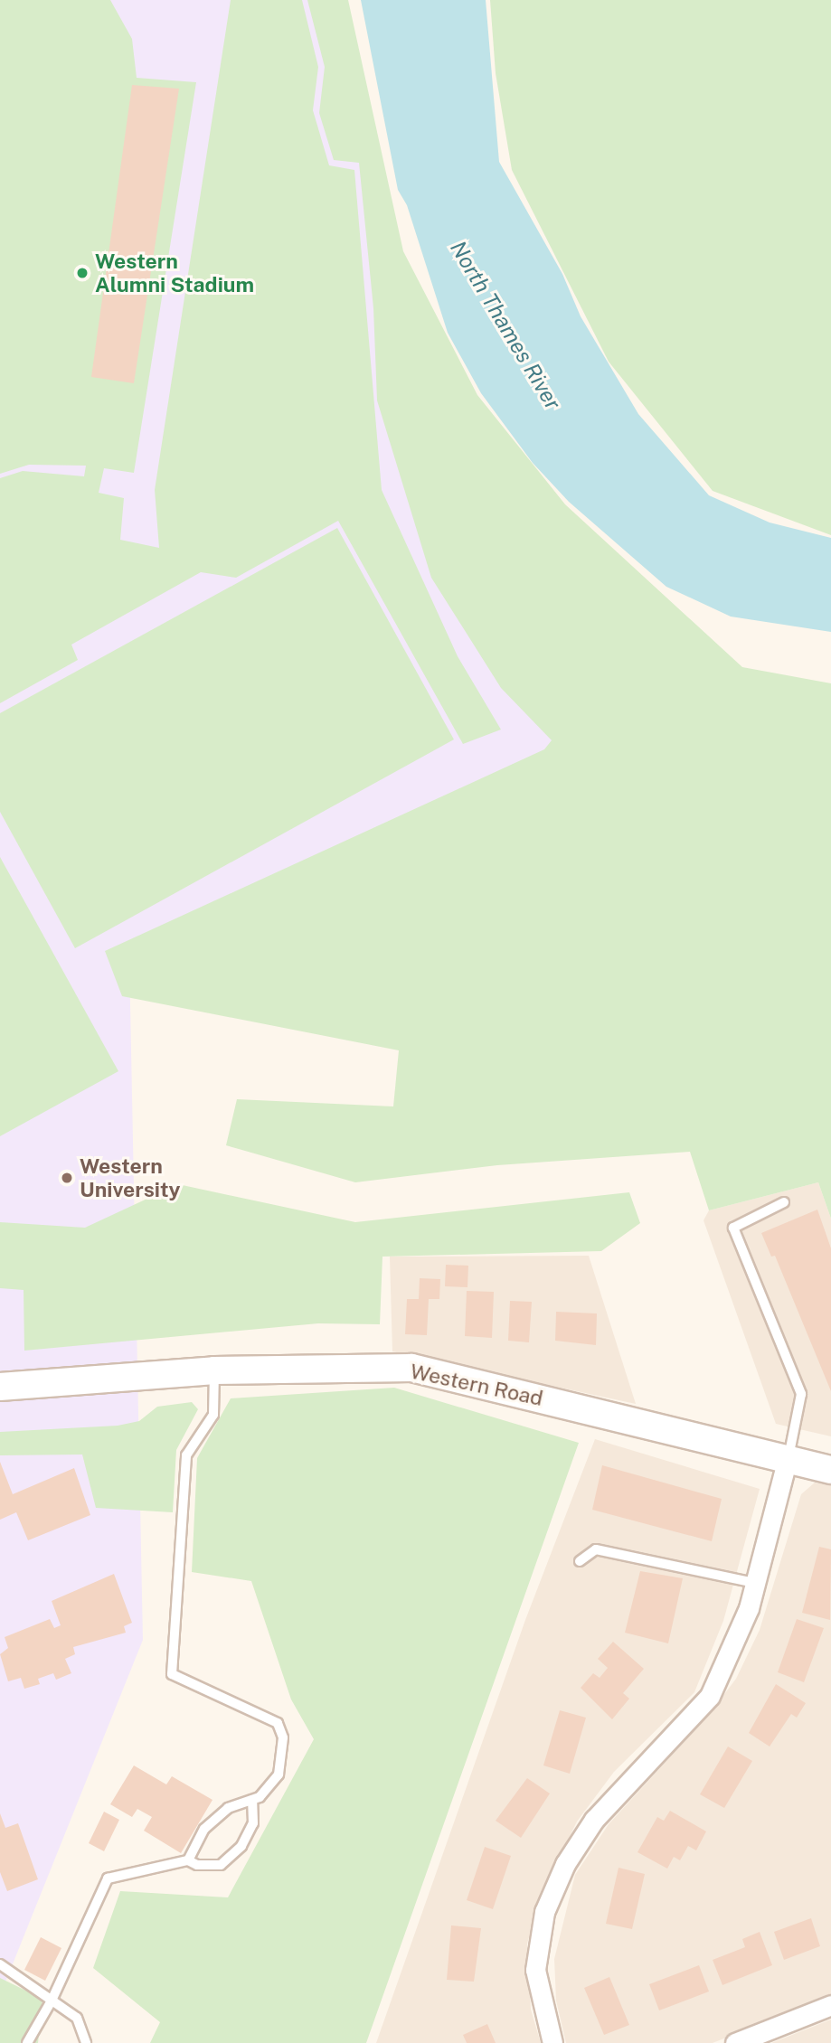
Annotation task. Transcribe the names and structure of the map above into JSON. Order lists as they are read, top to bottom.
{
  "streets": {
    "main road": ["Western Road"]
  },
  "water": ["North Thames River"],
  "places": ["Western Alumni Stadium", "Western University"]
}
